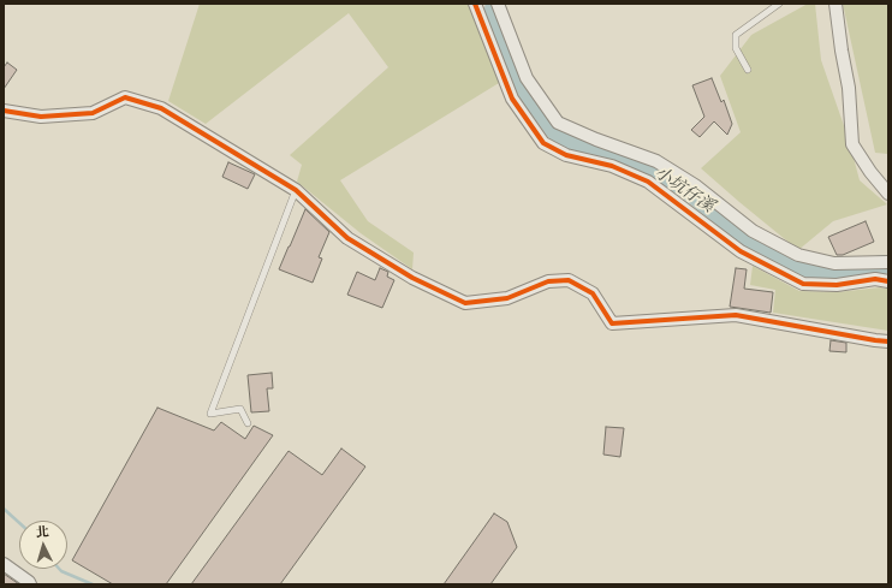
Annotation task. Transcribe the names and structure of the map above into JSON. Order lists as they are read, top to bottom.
{
  "water": ["小坑仔溪"],
  "north": "top"
}
